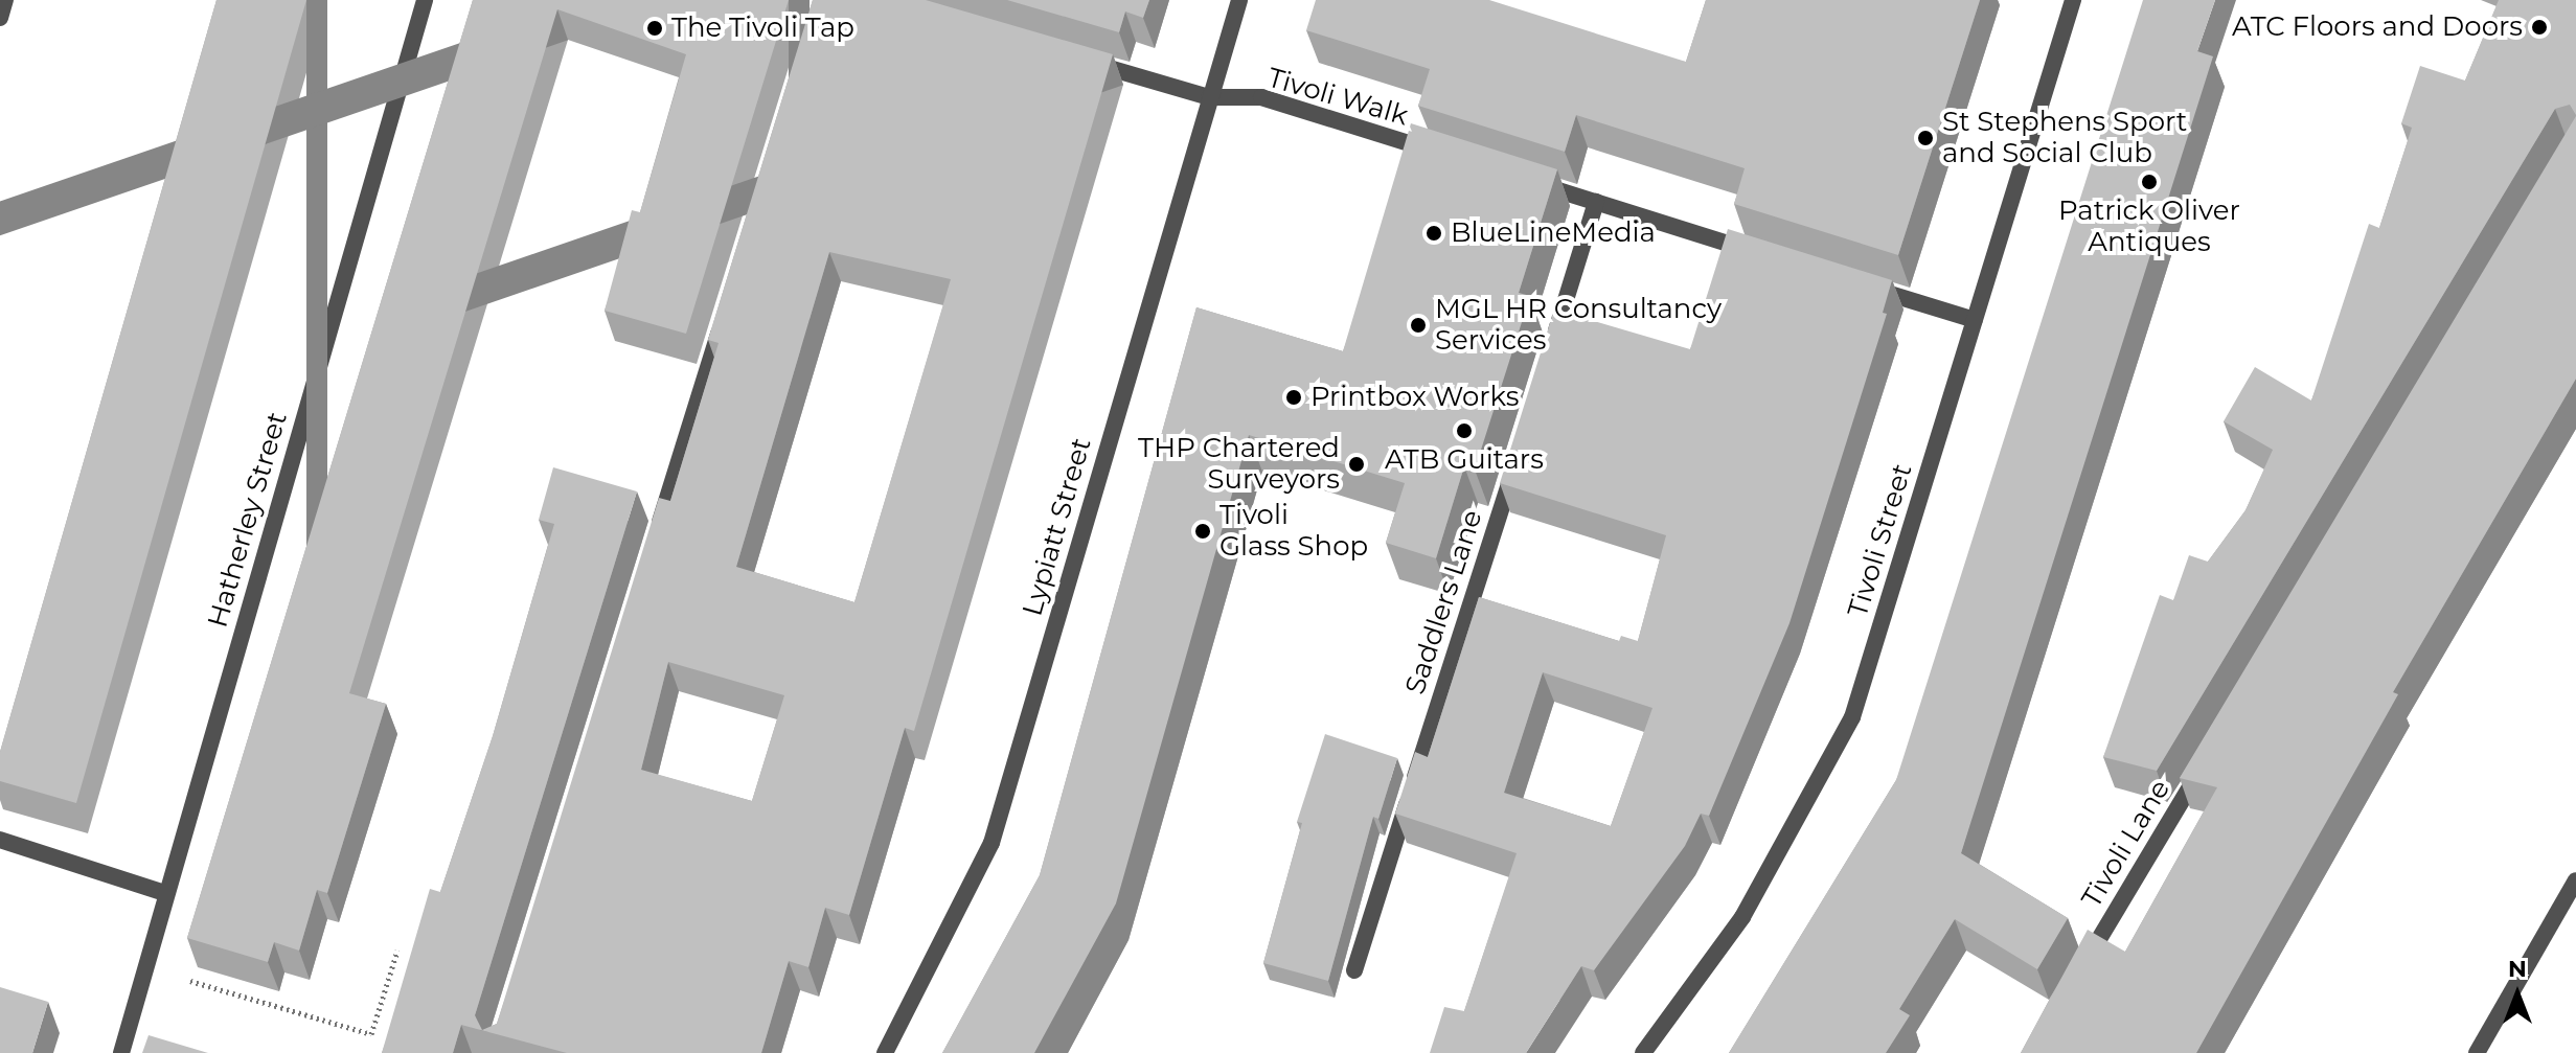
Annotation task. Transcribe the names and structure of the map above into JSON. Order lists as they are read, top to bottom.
{
  "streets": {
    "street": [
      "Tivoli Walk",
      "Hatherley Street",
      "Lypiatt Street",
      "Tivoli Street",
      "Saddlers Lane",
      "Tivoli Lane"
    ]
  },
  "crossings": [
    ["Tivoli Walk", "Lypiatt Street"]
  ],
  "places": [
    "ATC Floors and Doors",
    "The Tivoli Tap",
    "St Stephens Sport and Social Club",
    "Patrick Oliver Antiques",
    "BlueLineMedia",
    "MGL HR Consultancy Services",
    "Printbox Works",
    "ATB Guitars",
    "THP Chartered Surveyors",
    "Tivoli Glass Shop"
  ],
  "north": "top"
}
